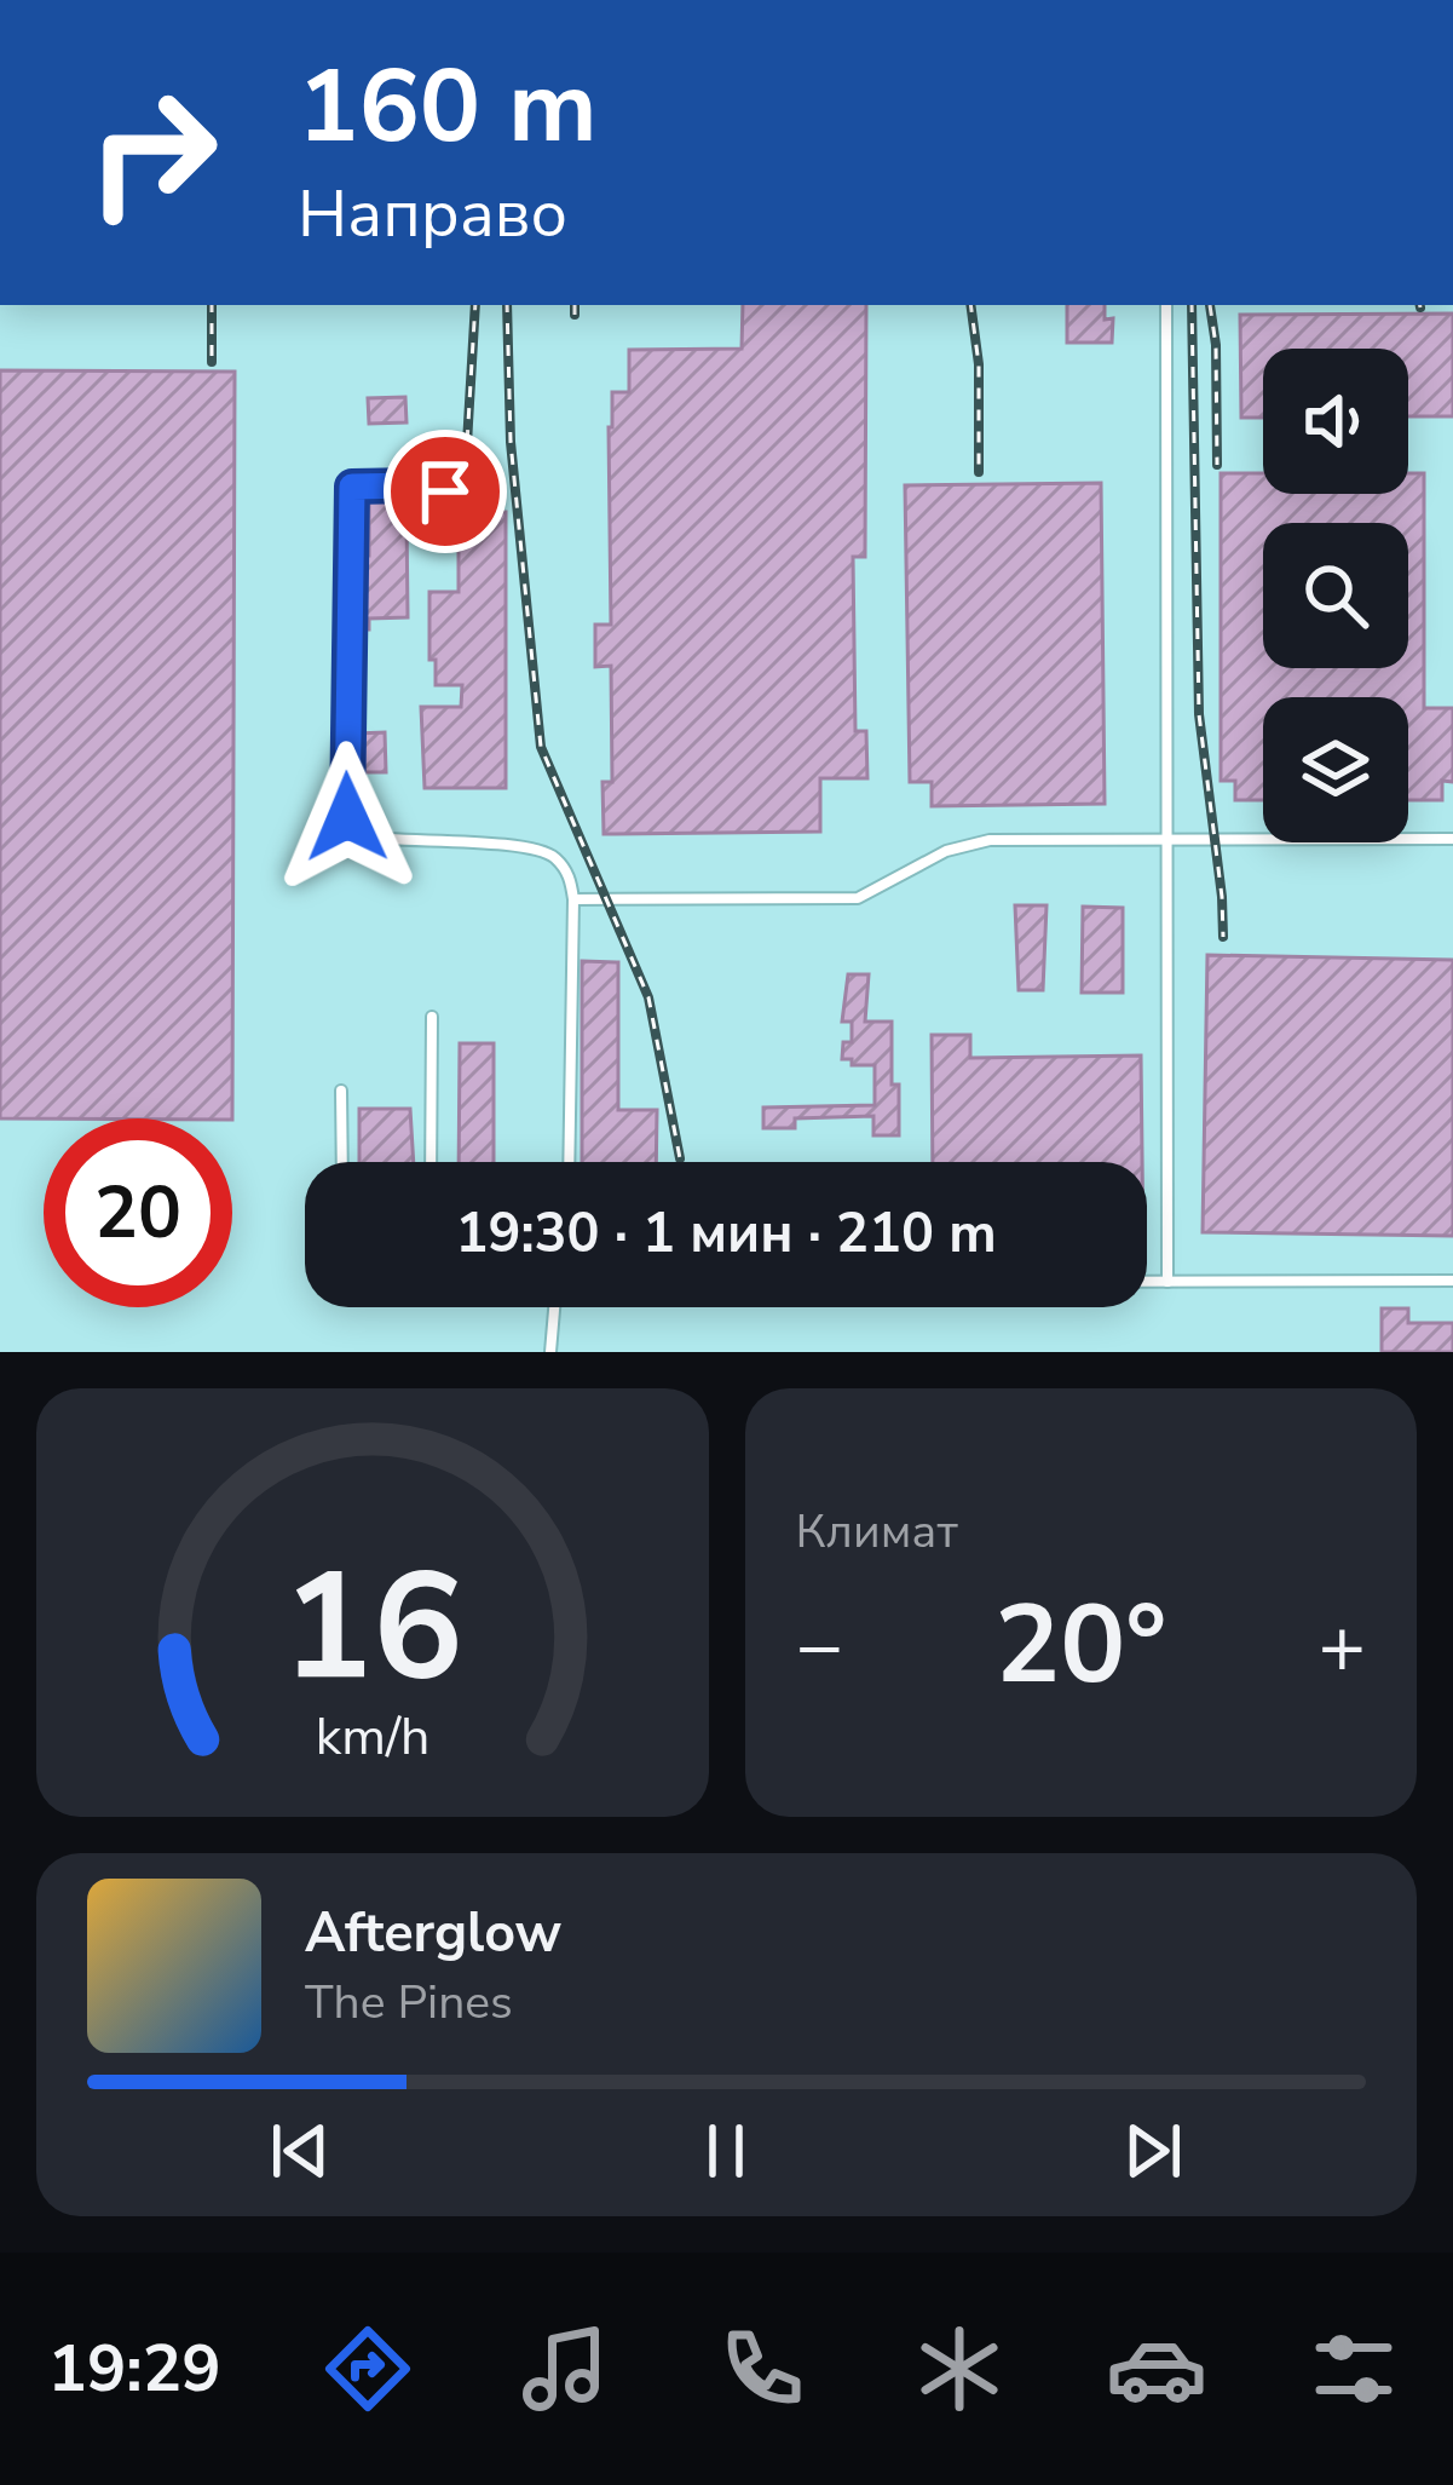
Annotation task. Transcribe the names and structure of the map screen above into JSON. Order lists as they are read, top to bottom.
{
  "page": {
    "turn": ["160 m", "Направо"],
    "limit": "20",
    "trip": "19:30 · 1 мин · 210 m",
    "tile": "Климат",
    "heat": ["−", "20°", "+"],
    "song": ["Afterglow", "The Pines"],
    "tabs": "19:29",
    "gauge": ["16", "km/h"]
  }
}
